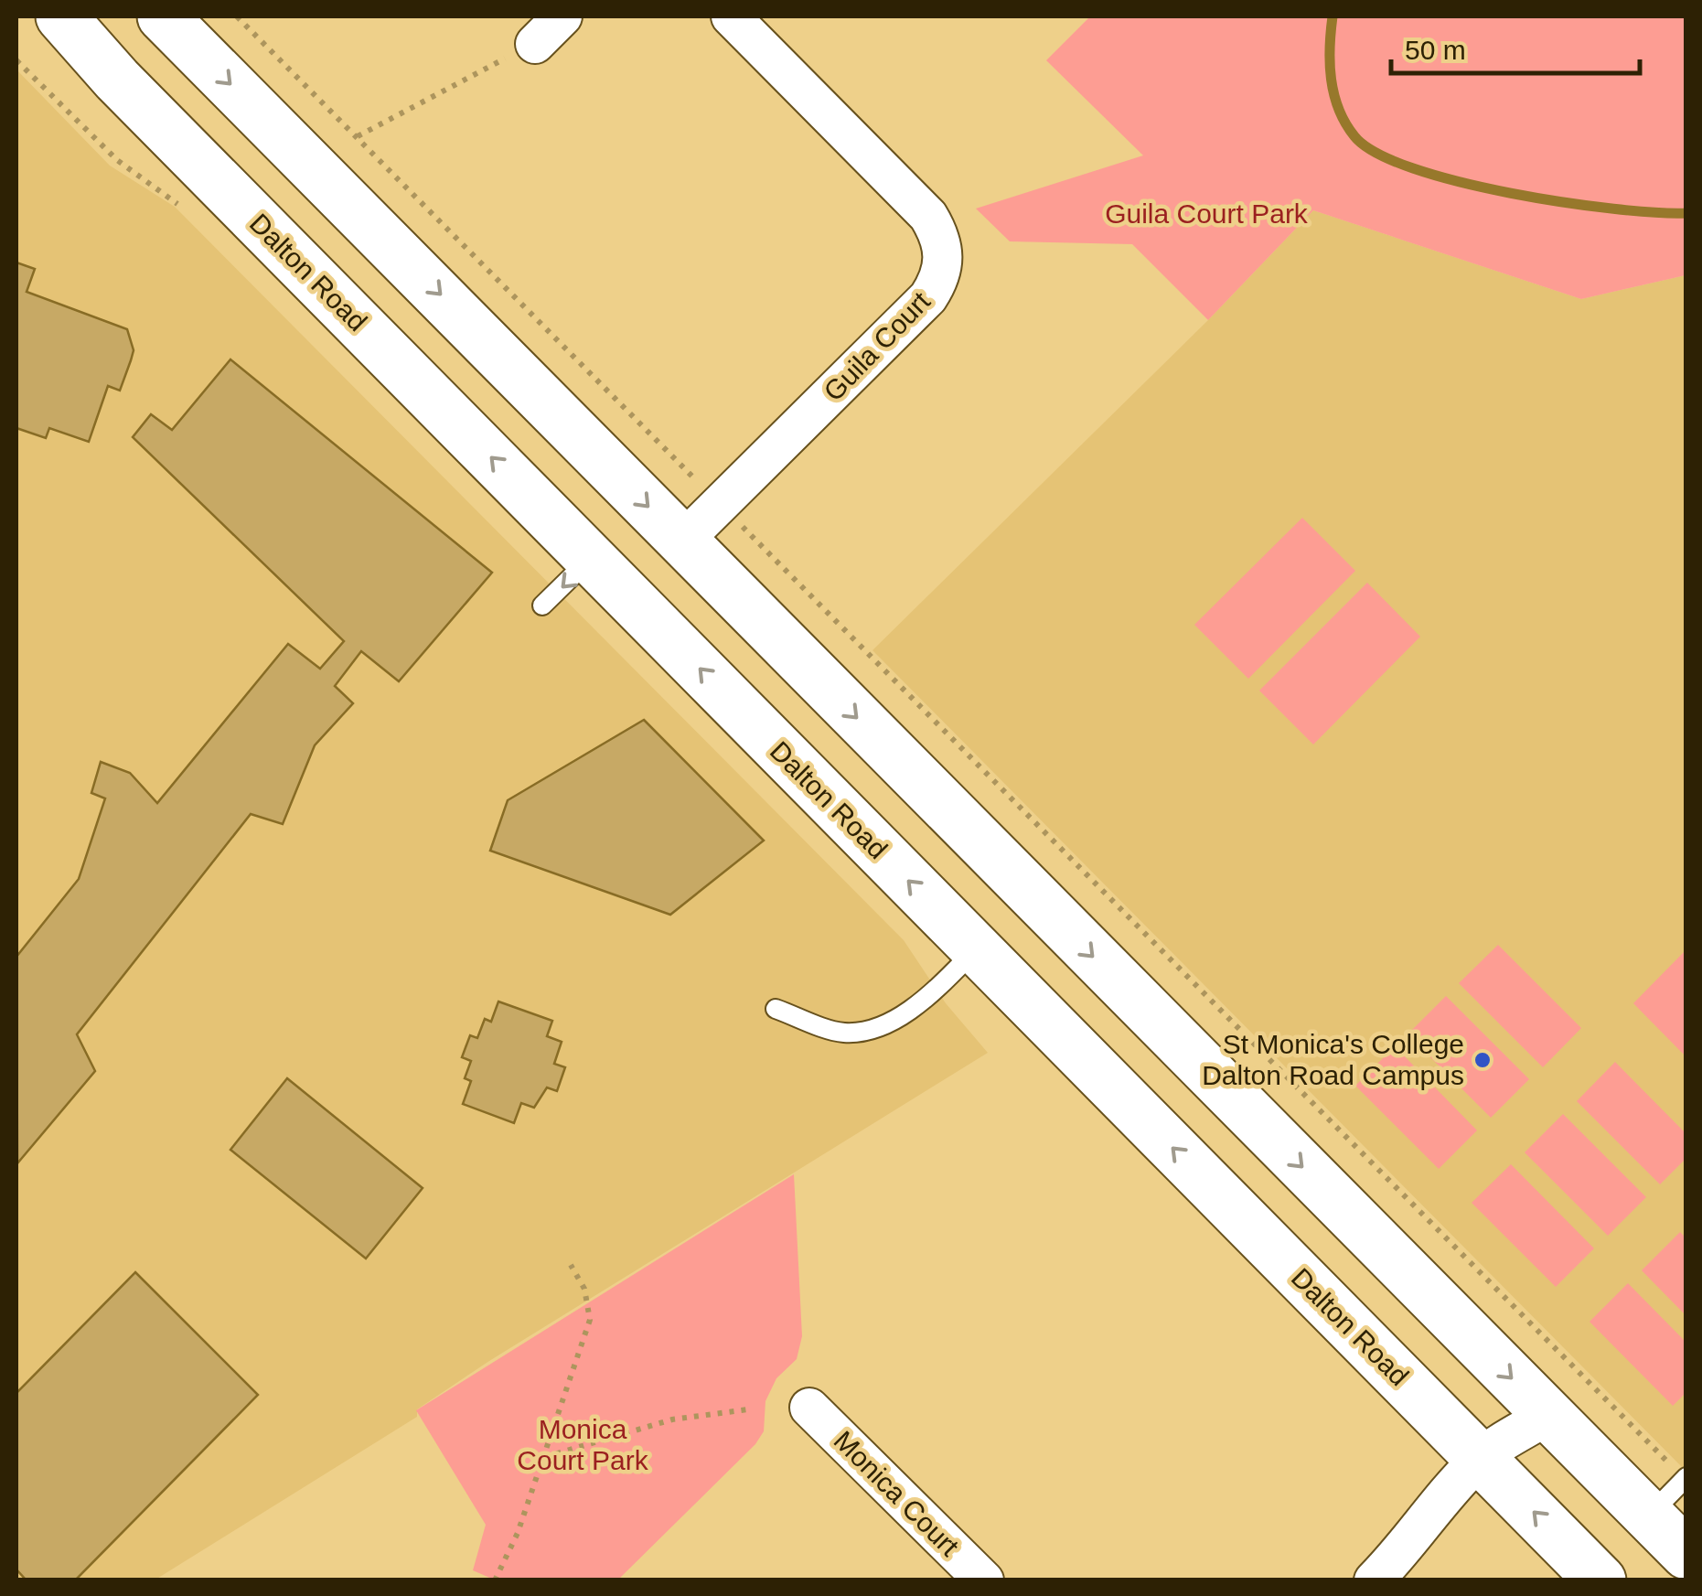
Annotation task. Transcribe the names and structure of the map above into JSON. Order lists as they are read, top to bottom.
{
  "streets": {
    "main road": ["Dalton Road"],
    "street": ["Guila Court", "Monica Court"]
  },
  "parks": ["Guila Court Park", "Monica Court Park"],
  "places": ["St Monica's College Dalton Road Campus"],
  "scale_bar": "50 m"
}
